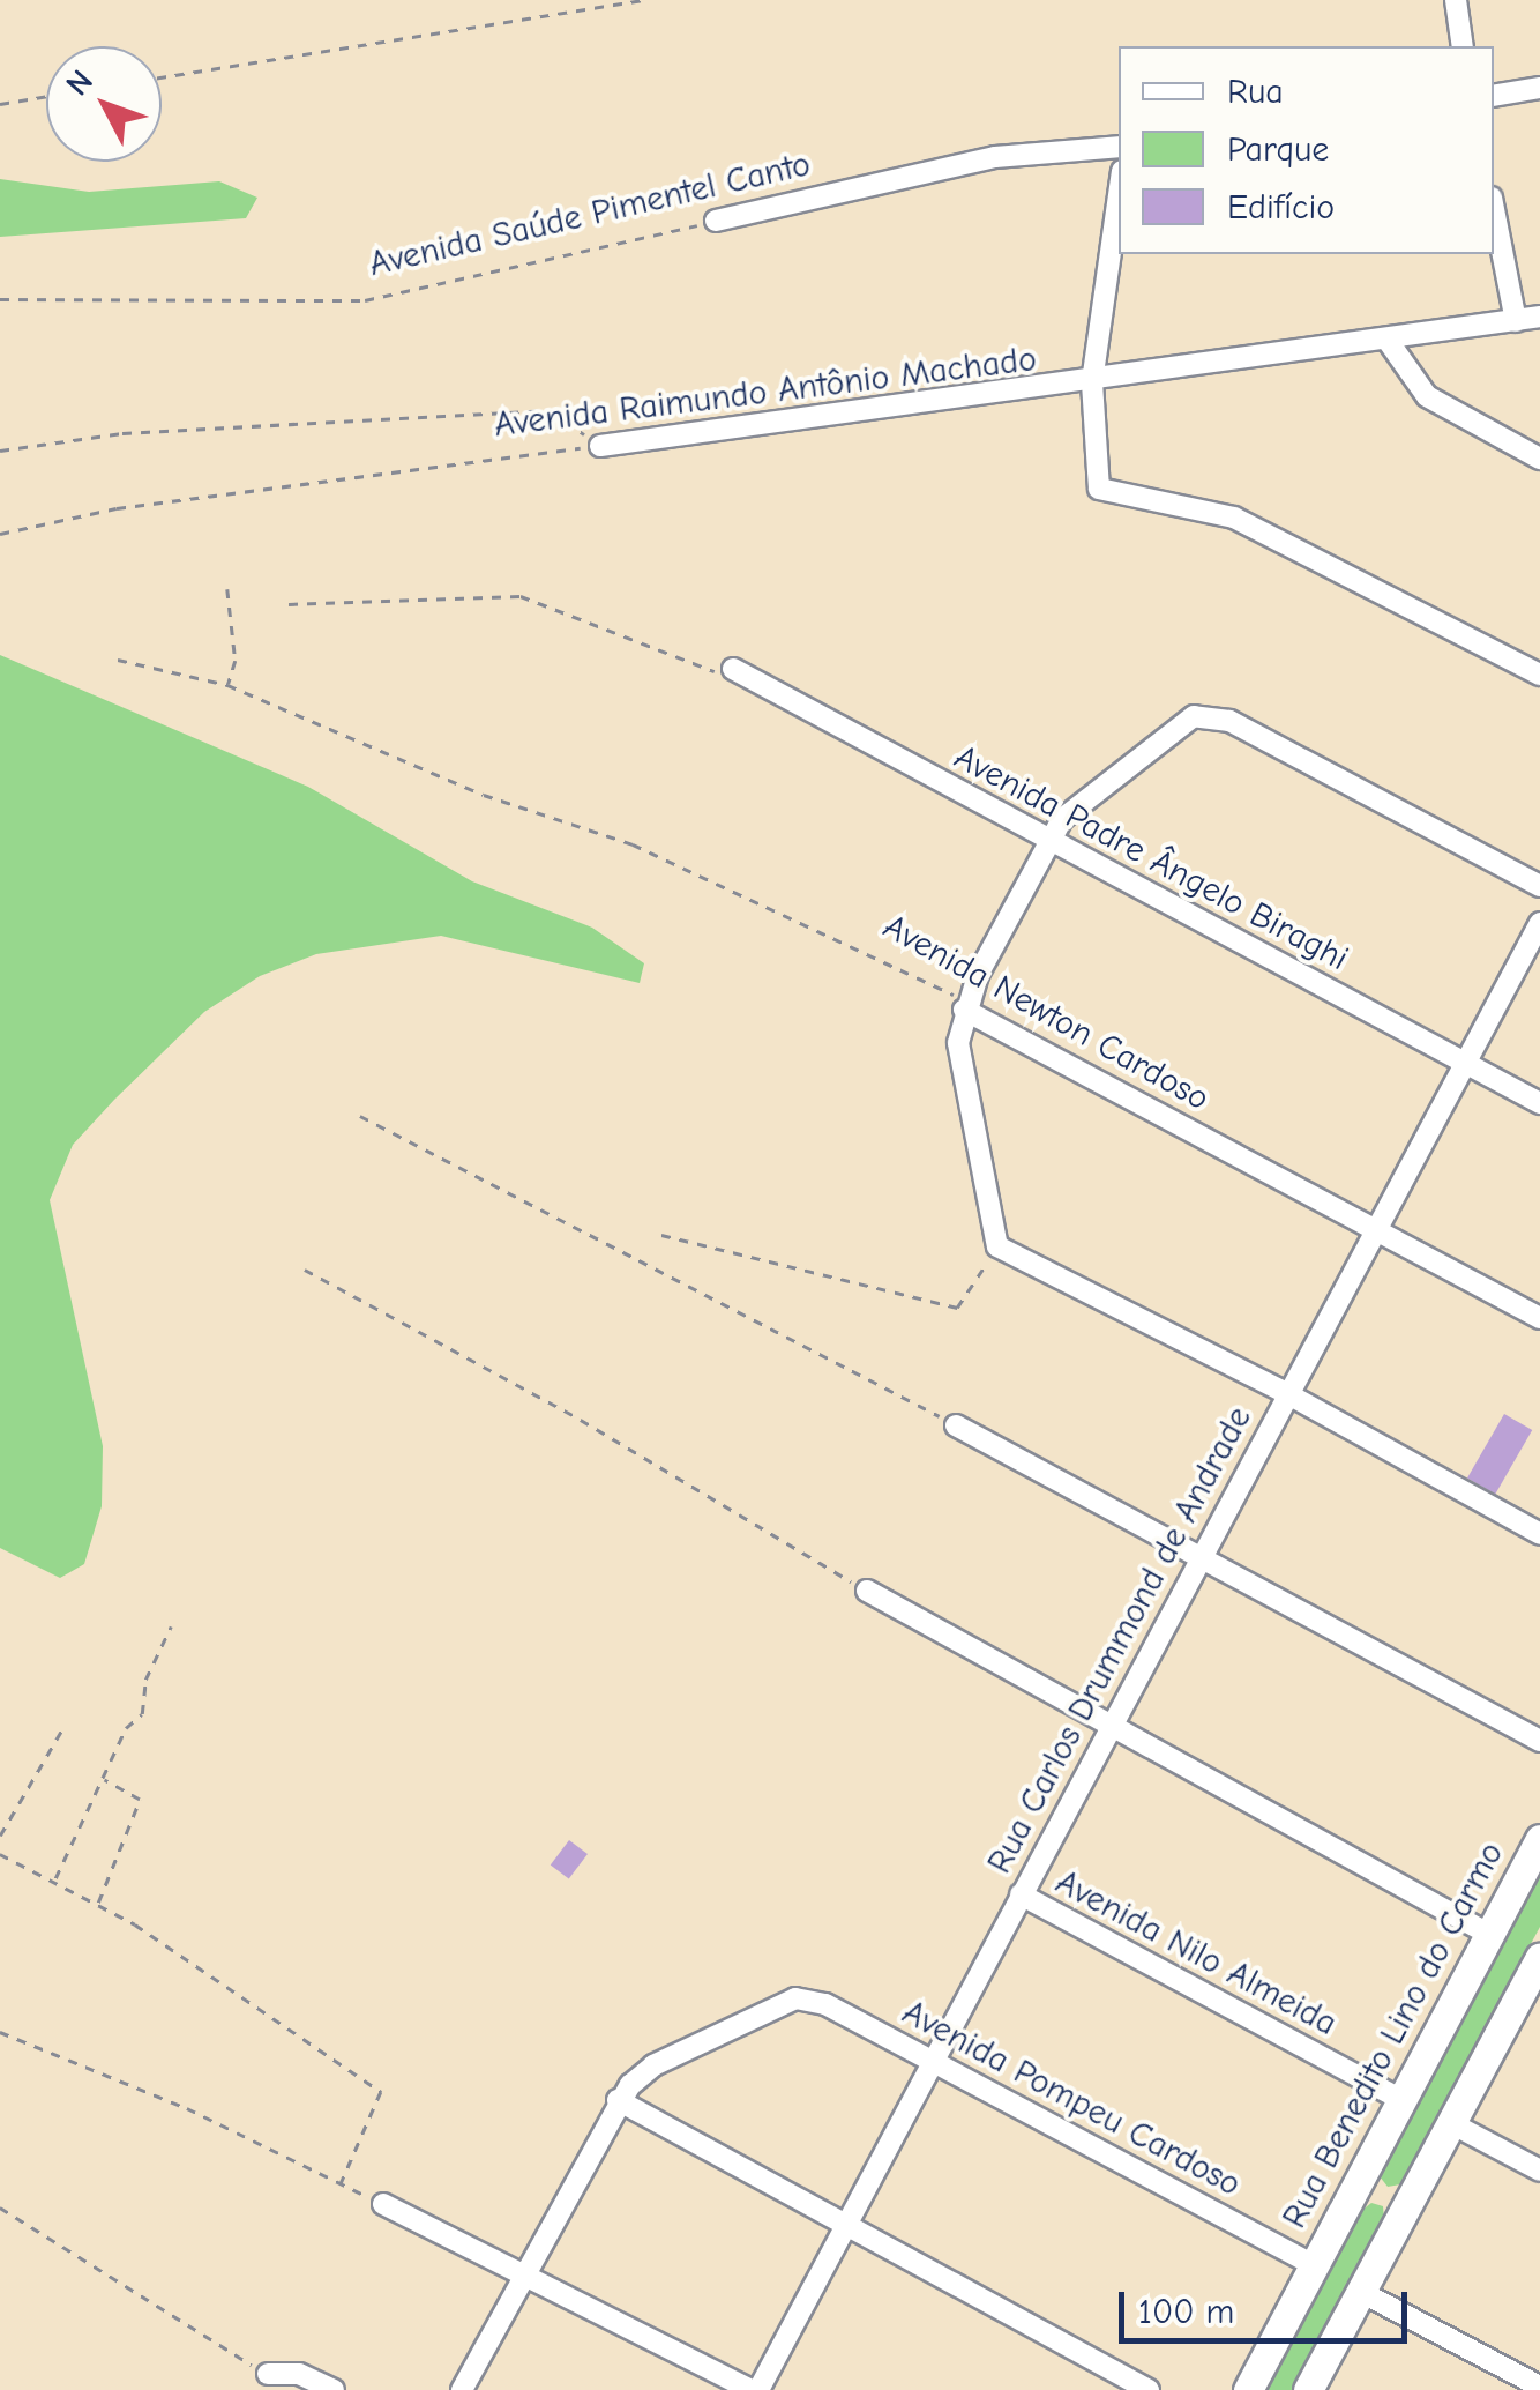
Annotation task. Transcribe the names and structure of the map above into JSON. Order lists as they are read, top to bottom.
{
  "streets": {
    "main road": ["Rua Benedito Lino do Carmo"],
    "street": [
      "Avenida Saúde Pimentel Canto",
      "Avenida Raimundo Antônio Machado",
      "Avenida Padre Ângelo Biraghi",
      "Avenida Newton Cardoso",
      "Rua Carlos Drummond de Andrade",
      "Avenida Nilo Almeida",
      "Avenida Pompeu Cardoso"
    ]
  },
  "crossings": [
    ["Avenida Padre Ângelo Biraghi", "Rua Carlos Drummond de Andrade"],
    ["Avenida Newton Cardoso", "Rua Carlos Drummond de Andrade"],
    ["Rua Carlos Drummond de Andrade", "Avenida Nilo Almeida"],
    ["Rua Carlos Drummond de Andrade", "Avenida Pompeu Cardoso"],
    ["Avenida Nilo Almeida", "Rua Benedito Lino do Carmo"],
    ["Rua Benedito Lino do Carmo", "Avenida Pompeu Cardoso"]
  ],
  "legend": ["Rua", "Parque", "Edifício"],
  "scale_bar": "100 m",
  "north": "top left"
}
